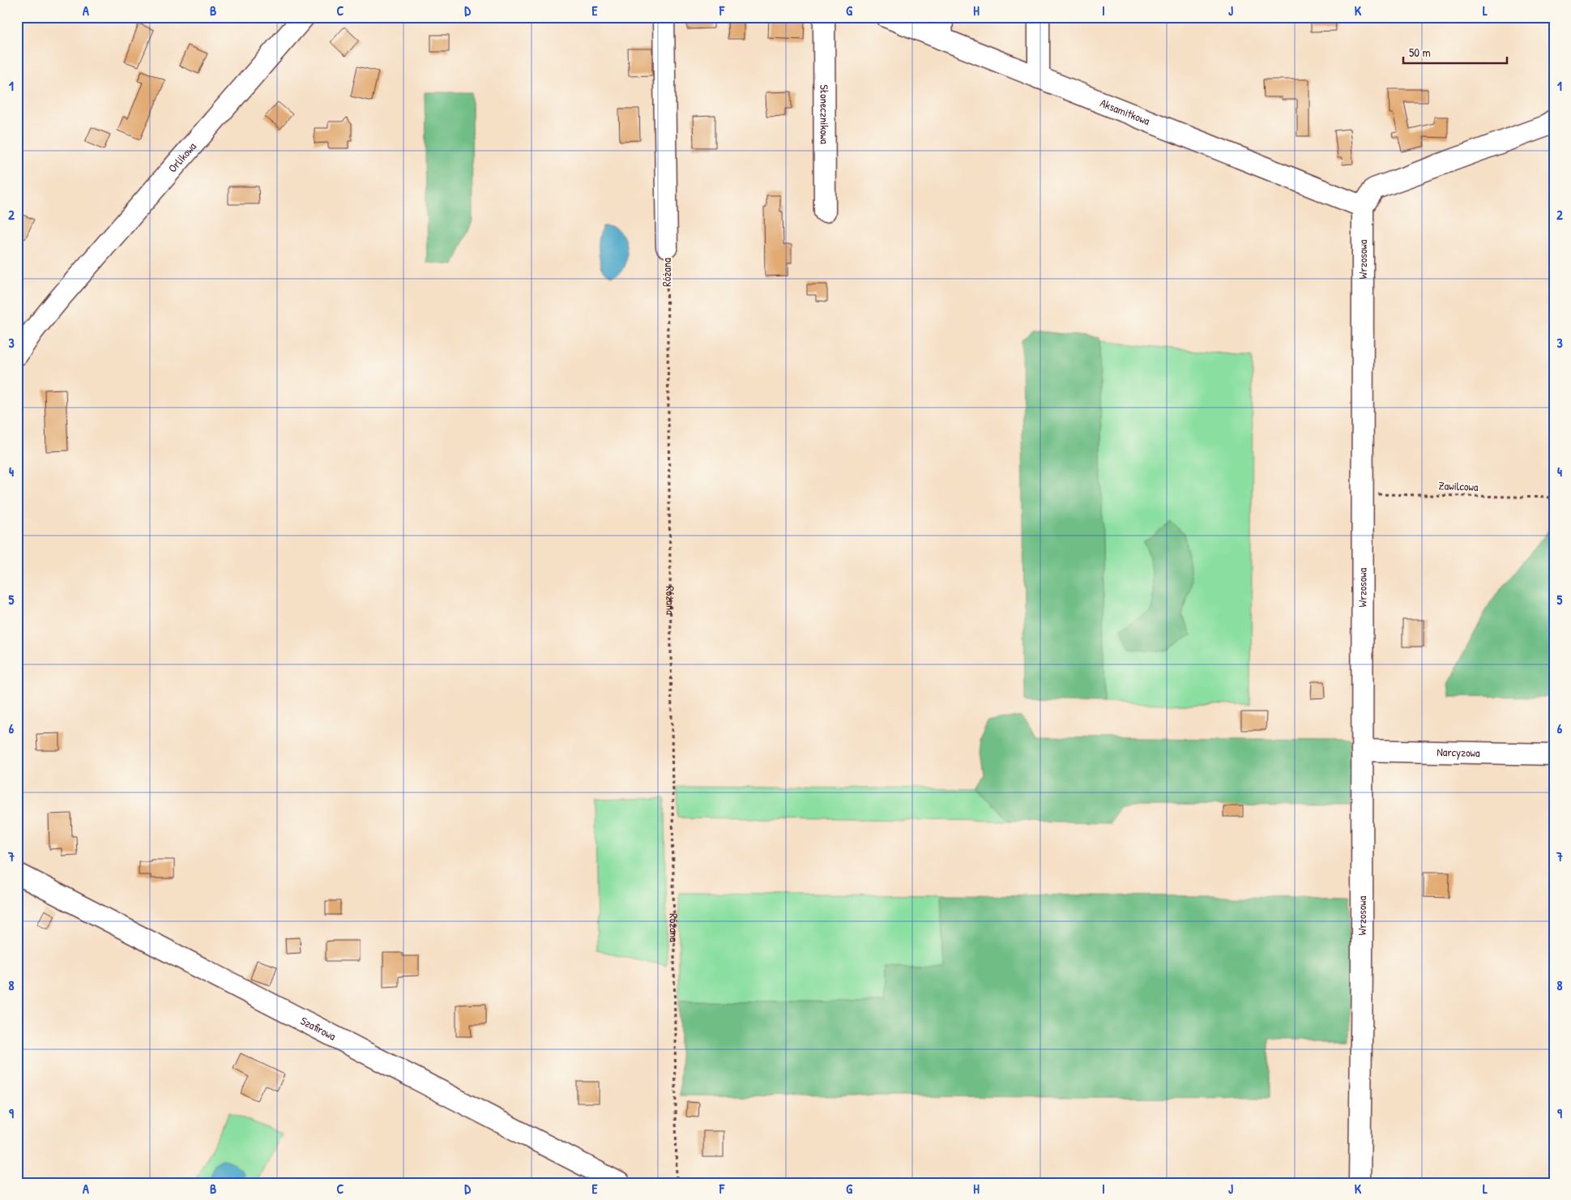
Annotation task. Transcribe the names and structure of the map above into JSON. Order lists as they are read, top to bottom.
{
  "streets": {
    "street": [
      "Aksamitkowa",
      "Słonecznikowa",
      "Orlikowa",
      "Wrzosowa",
      "Różana",
      "Narcyzowa",
      "Szafirowa"
    ],
    "path": ["Zawilcowa"]
  },
  "crossings": [
    ["Aksamitkowa", "Wrzosowa"],
    ["Wrzosowa", "Zawilcowa"],
    ["Wrzosowa", "Narcyzowa"]
  ],
  "scale_bar": "50 m",
  "grid": {
    "columns": [
      "A",
      "B",
      "C",
      "D",
      "E",
      "F",
      "G",
      "H",
      "I",
      "J",
      "K",
      "L"
    ],
    "rows": [
      "1",
      "2",
      "3",
      "4",
      "5",
      "6",
      "7",
      "8",
      "9"
    ]
  }
}
